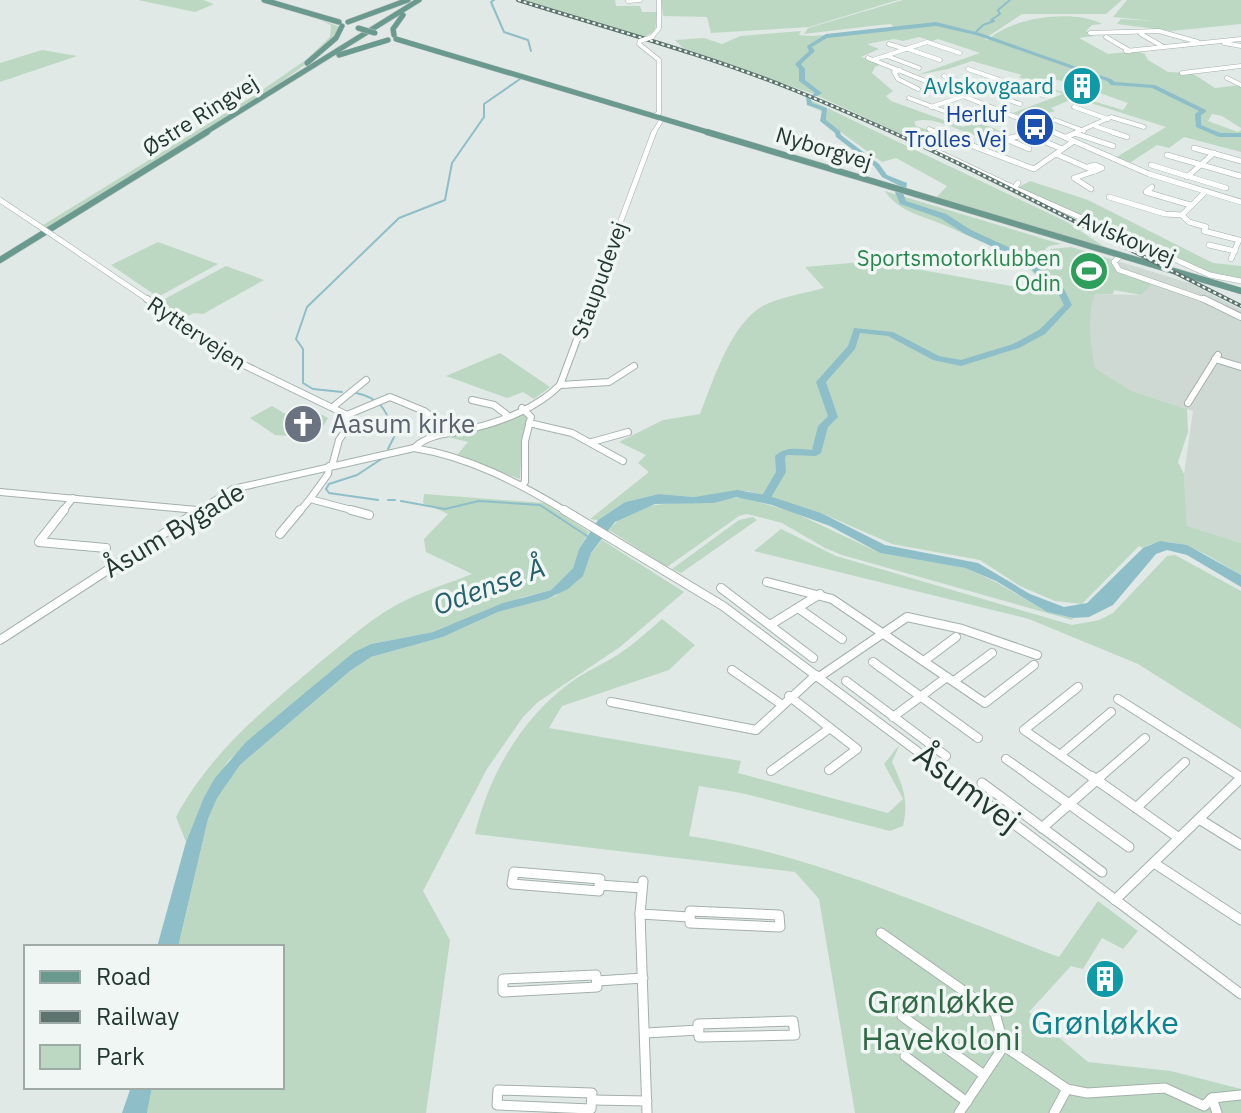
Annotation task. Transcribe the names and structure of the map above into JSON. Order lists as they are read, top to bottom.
{
  "streets": {
    "main road": ["Østre Ringvej", "Nyborgvej"],
    "street": [
      "Avlskovvej",
      "Staupudevej",
      "Ryttervejen",
      "Åsum Bygade",
      "Åsumvej"
    ]
  },
  "crossings": [
    ["Nyborgvej", "Staupudevej"],
    ["Åsum Bygade", "Åsumvej"]
  ],
  "water": ["Odense Å"],
  "parks": ["Grønløkke Havekoloni"],
  "places": {
    "building": ["Avlskovgaard", "Grønløkke"],
    "bus stop": ["Herluf Trolles Vej"],
    "sports": ["Sportsmotorklubben Odin"],
    "church": ["Aasum kirke"]
  },
  "legend": ["Road", "Railway", "Park"]
}
